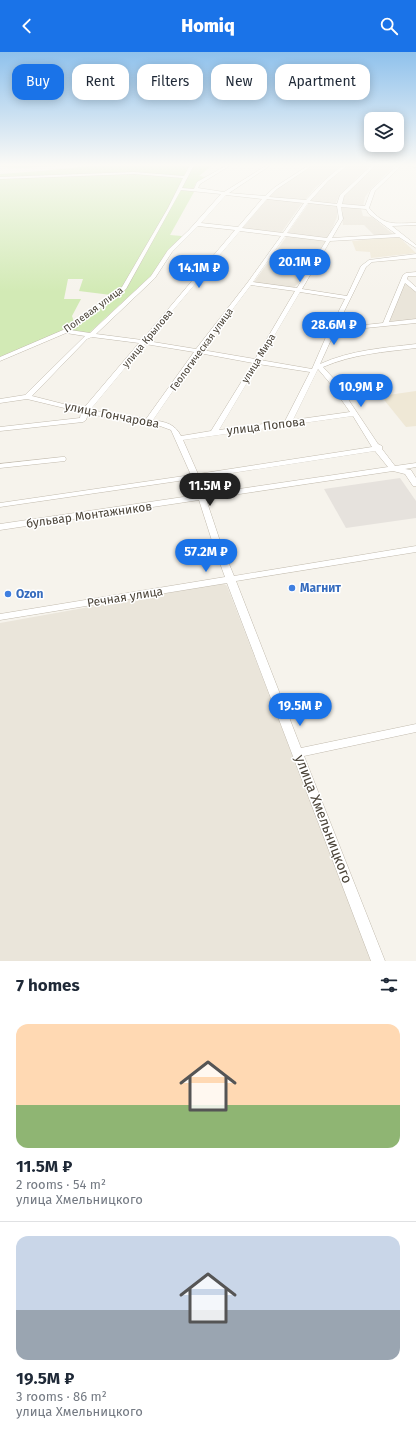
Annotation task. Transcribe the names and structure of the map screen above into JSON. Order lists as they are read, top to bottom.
{
  "streets": {
    "street": [
      "Полевая улица",
      "улица Крылова",
      "Геологическая улица",
      "улица Мира",
      "улица Гончарова",
      "улица Попова",
      "бульвар Монтажников",
      "Речная улица",
      "улица Хмельницкого"
    ]
  },
  "crossings": [
    ["улица Крылова", "улица Гончарова"],
    ["Геологическая улица", "улица Гончарова"],
    ["улица Мира", "улица Попова"],
    ["улица Гончарова", "улица Попова"],
    ["улица Гончарова", "бульвар Монтажников"],
    ["улица Гончарова", "улица Хмельницкого"],
    ["бульвар Монтажников", "улица Хмельницкого"],
    ["Речная улица", "улица Хмельницкого"]
  ],
  "places": ["Магнит", "Ozon"],
  "page": {
    "header": "Homiq",
    "chip": [
      "Buy",
      "Rent",
      "Filters",
      "New",
      "Apartment"
    ],
    "price": [
      "20.1M ₽",
      "14.1M ₽",
      "28.6M ₽",
      "10.9M ₽",
      "11.5M ₽",
      "57.2M ₽",
      "19.5M ₽"
    ],
    "heading": "7 homes",
    "list": [
      {
        "name": "11.5M ₽",
        "note": "2 rooms · 54 m² · улица Хмельницкого"
      },
      {
        "name": "19.5M ₽",
        "note": "3 rooms · 86 m² · улица Хмельницкого"
      }
    ]
  }
}
